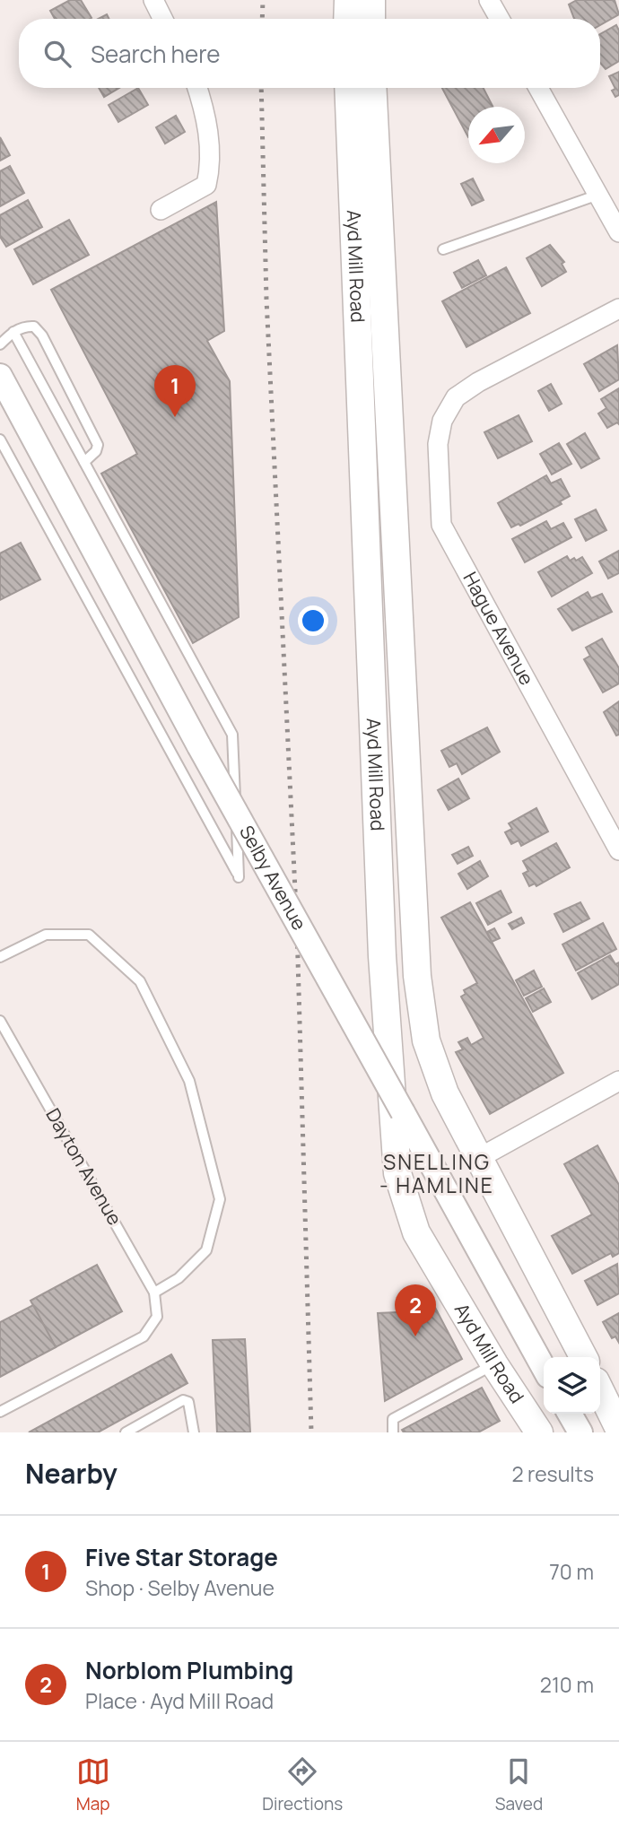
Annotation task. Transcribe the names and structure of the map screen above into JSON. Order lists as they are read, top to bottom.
{
  "streets": {
    "main road": ["Ayd Mill Road"],
    "street": ["Hague Avenue", "Selby Avenue"],
    "lane": ["Dayton Avenue"]
  },
  "districts": ["SNELLING - HAMLINE"],
  "north": "bottom left",
  "page": {
    "search": "Search here",
    "pins": ["1", "2"],
    "heading": ["Nearby", "2 results"],
    "list": [
      {
        "mark": "1",
        "name": "Five Star Storage",
        "note": "Shop · Selby Avenue",
        "value": "70 m"
      },
      {
        "mark": "2",
        "name": "Norblom Plumbing",
        "note": "Place · Ayd Mill Road",
        "value": "210 m"
      }
    ],
    "nav": ["Map", "Directions", "Saved"]
  }
}
